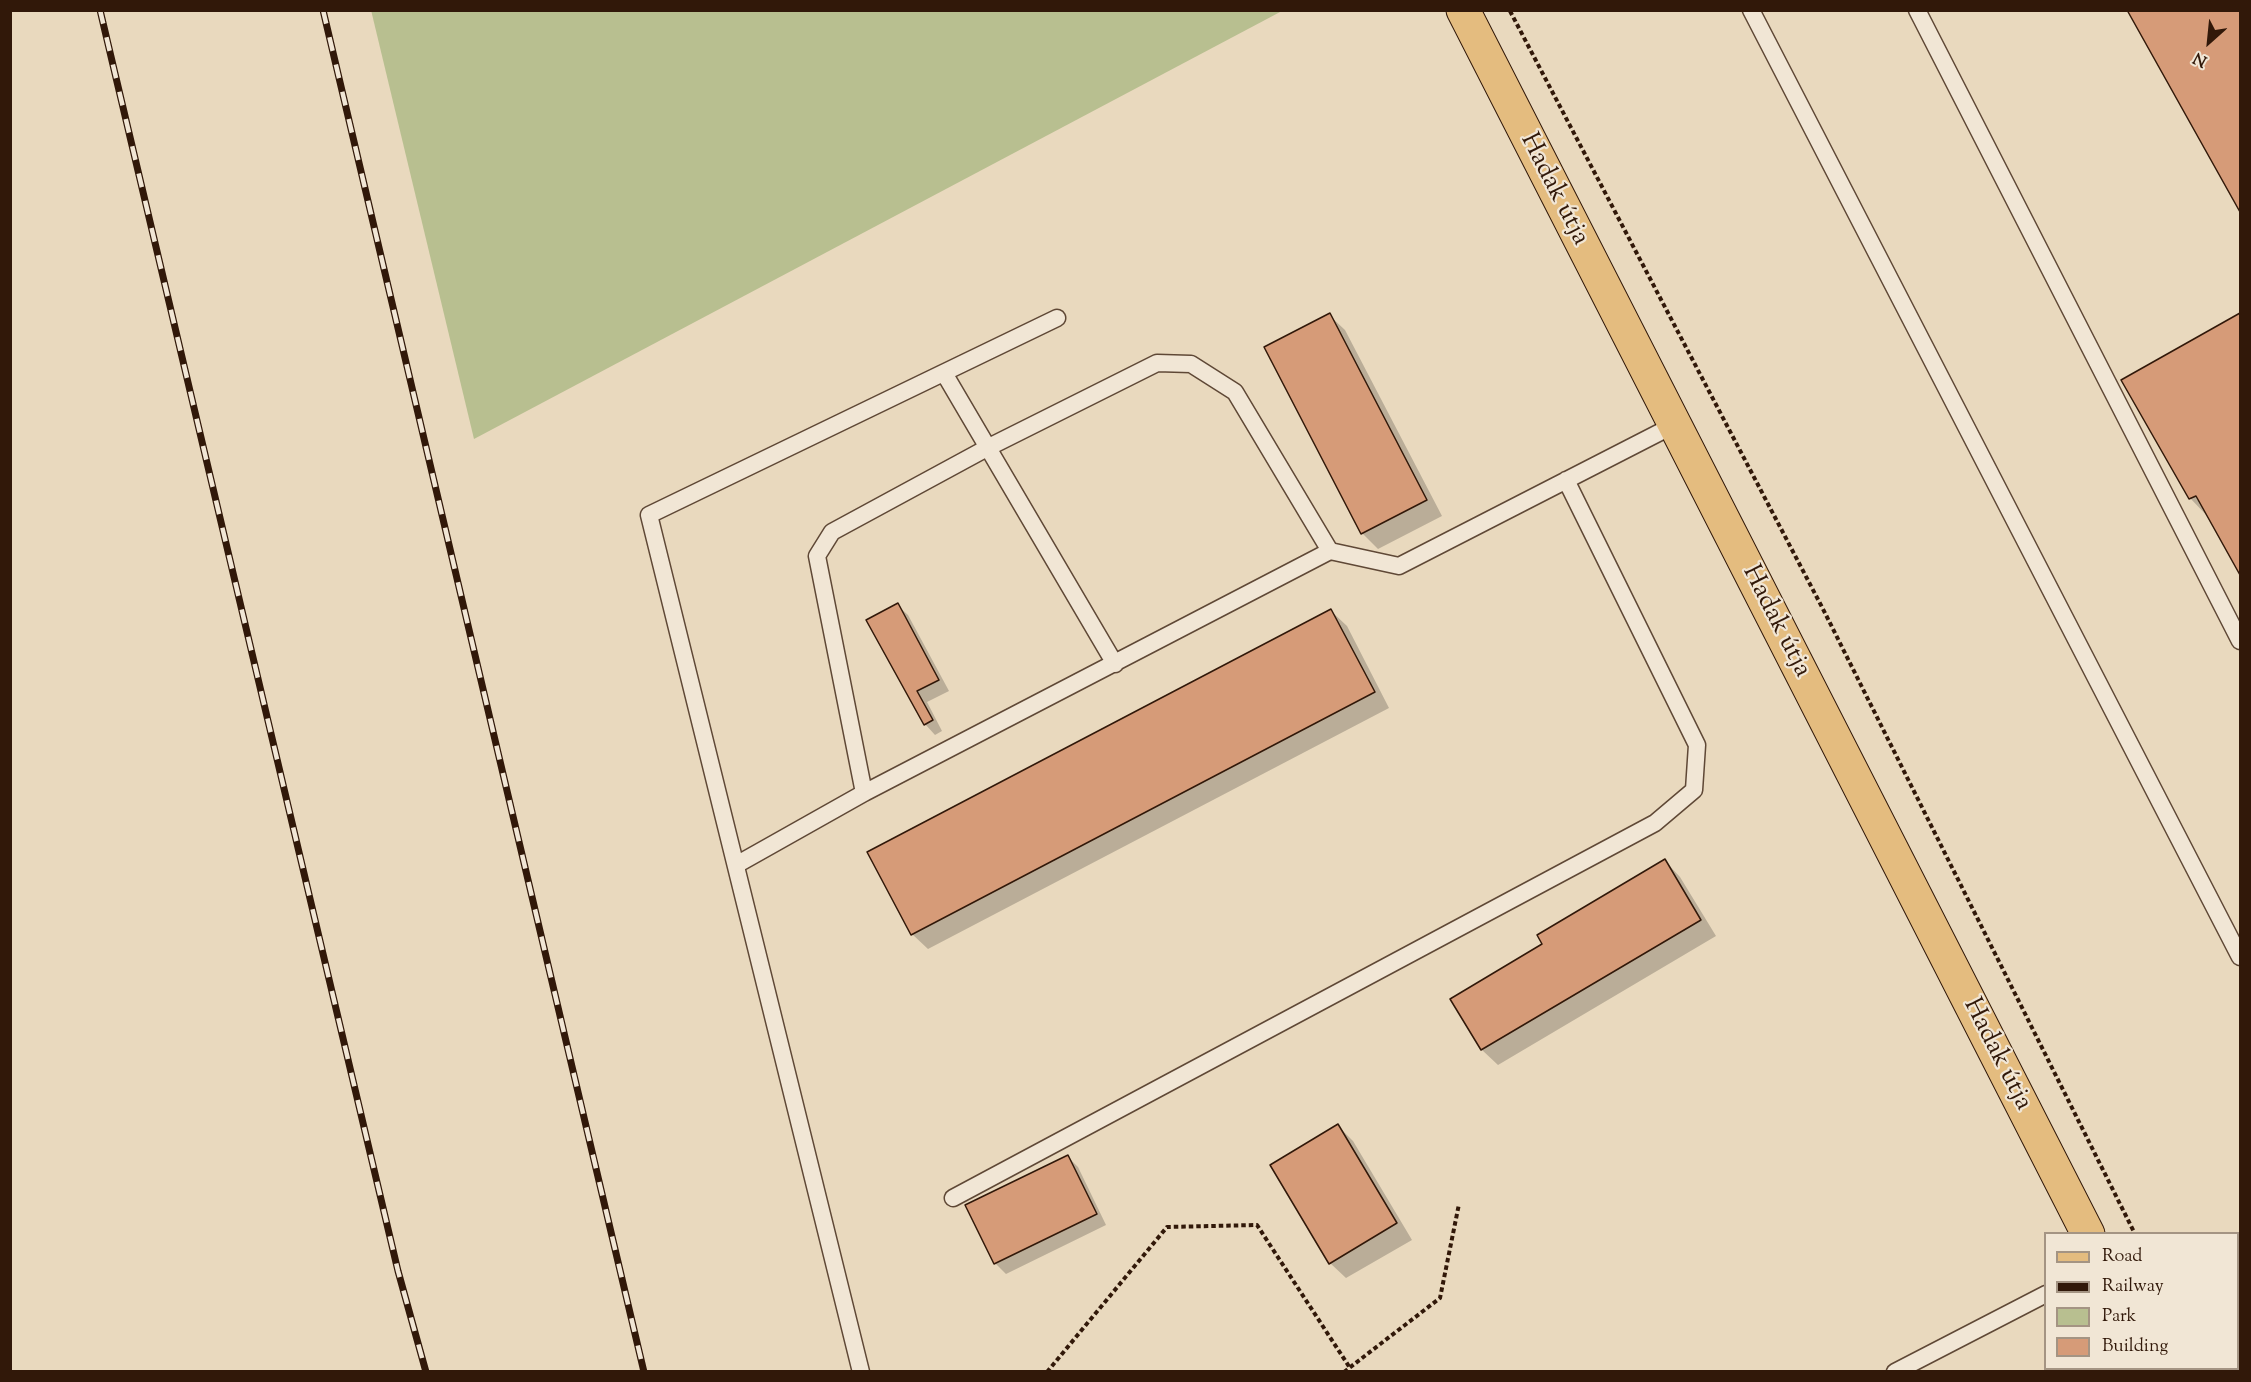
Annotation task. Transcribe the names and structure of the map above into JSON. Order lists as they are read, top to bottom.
{
  "streets": {
    "main road": ["Hadak útja"]
  },
  "legend": [
    "Road",
    "Railway",
    "Park",
    "Building"
  ],
  "north": "bottom left"
}
